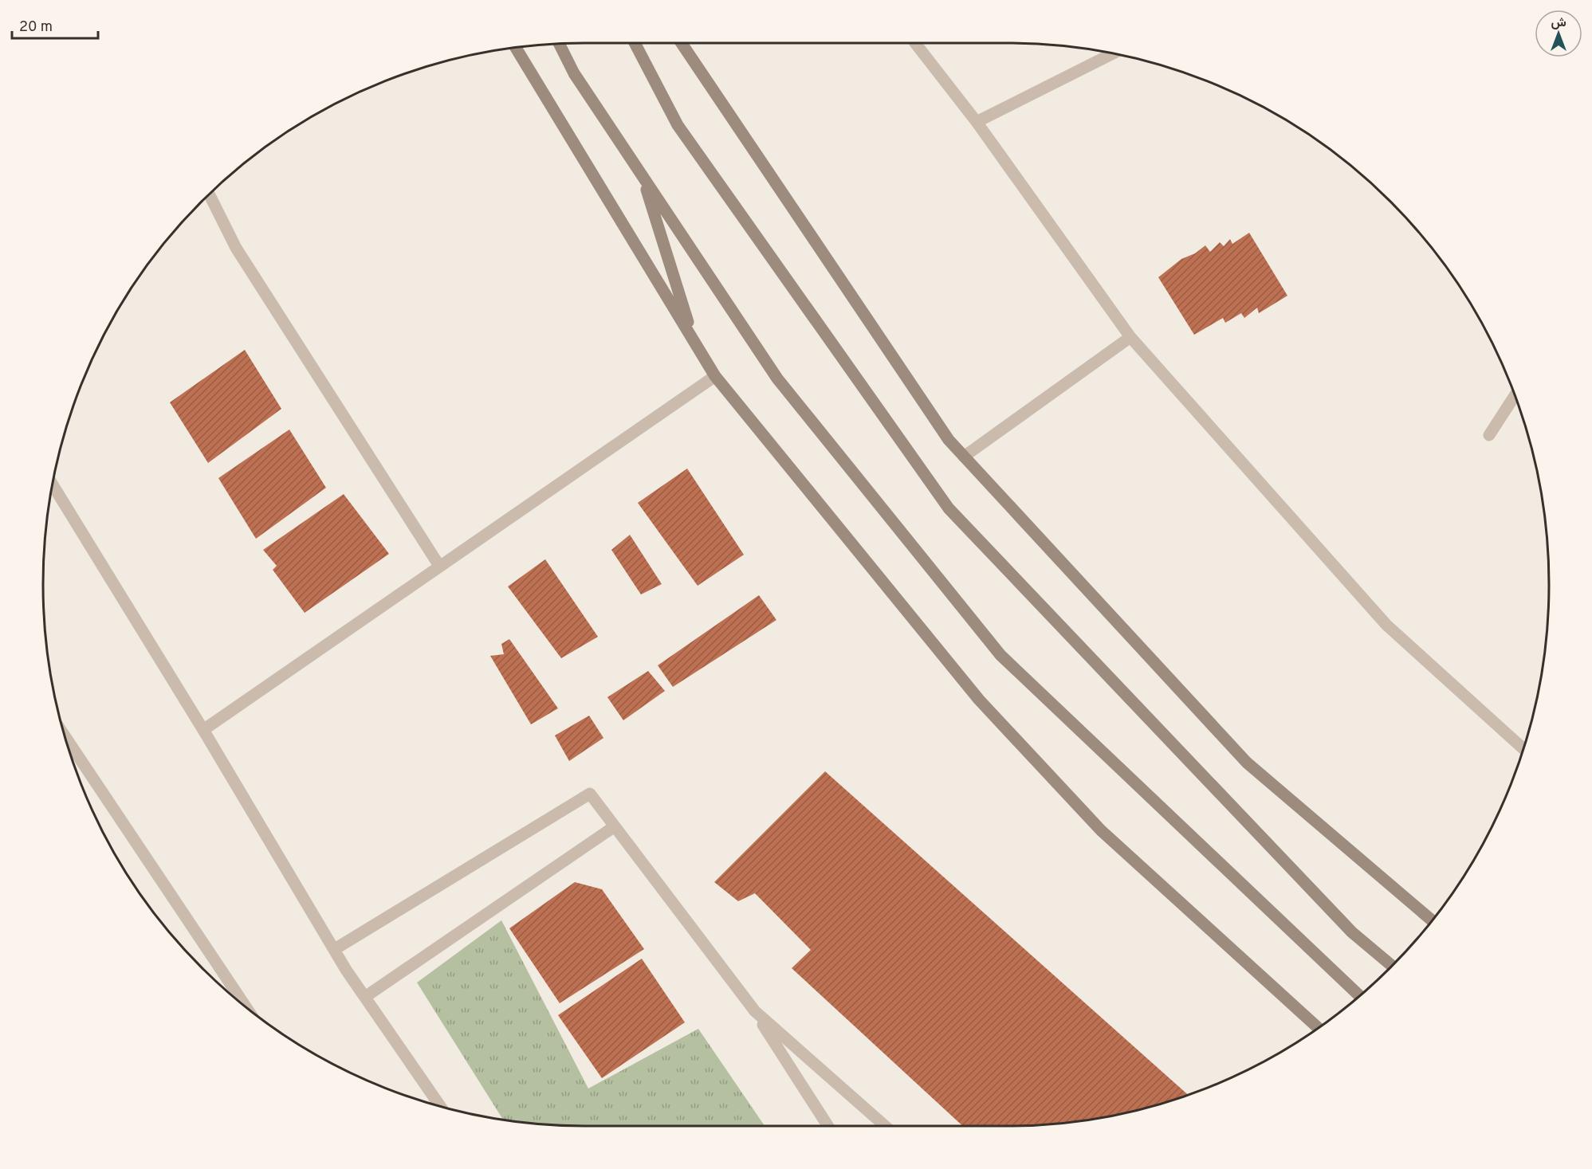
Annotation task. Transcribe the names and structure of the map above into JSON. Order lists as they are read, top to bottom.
{
  "scale_bar": "20 m",
  "north": "top"
}
